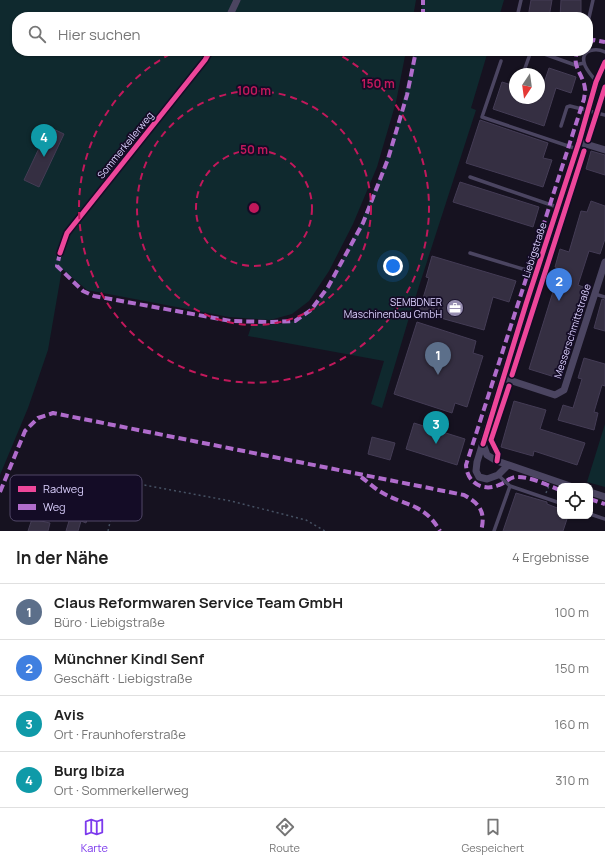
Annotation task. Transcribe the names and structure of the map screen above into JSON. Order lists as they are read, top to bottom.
{
  "streets": {
    "street": ["Sommerkellerweg", "Liebigstraße", "Messerschmittstraße"]
  },
  "crossings": [
    ["Liebigstraße", "Messerschmittstraße"]
  ],
  "places": {
    "office": ["SEMBDNER Maschinenbau GmbH"]
  },
  "legend": ["Radweg", "Weg"],
  "north": "bottom",
  "page": {
    "search": "Hier suchen",
    "pins": [
      "4",
      "2",
      "1",
      "3"
    ],
    "heading": ["In der Nähe", "4 Ergebnisse"],
    "list": [
      {
        "mark": "1",
        "name": "Claus Reformwaren Service Team GmbH",
        "note": "Büro · Liebigstraße",
        "value": "100 m"
      },
      {
        "mark": "2",
        "name": "Münchner Kindl Senf",
        "note": "Geschäft · Liebigstraße",
        "value": "150 m"
      },
      {
        "mark": "3",
        "name": "Avis",
        "note": "Ort · Fraunhoferstraße",
        "value": "160 m"
      },
      {
        "mark": "4",
        "name": "Burg Ibiza",
        "note": "Ort · Sommerkellerweg",
        "value": "310 m"
      }
    ],
    "nav": ["Karte", "Route", "Gespeichert"]
  },
  "rings": ["150 m", "100 m", "50 m"]
}
